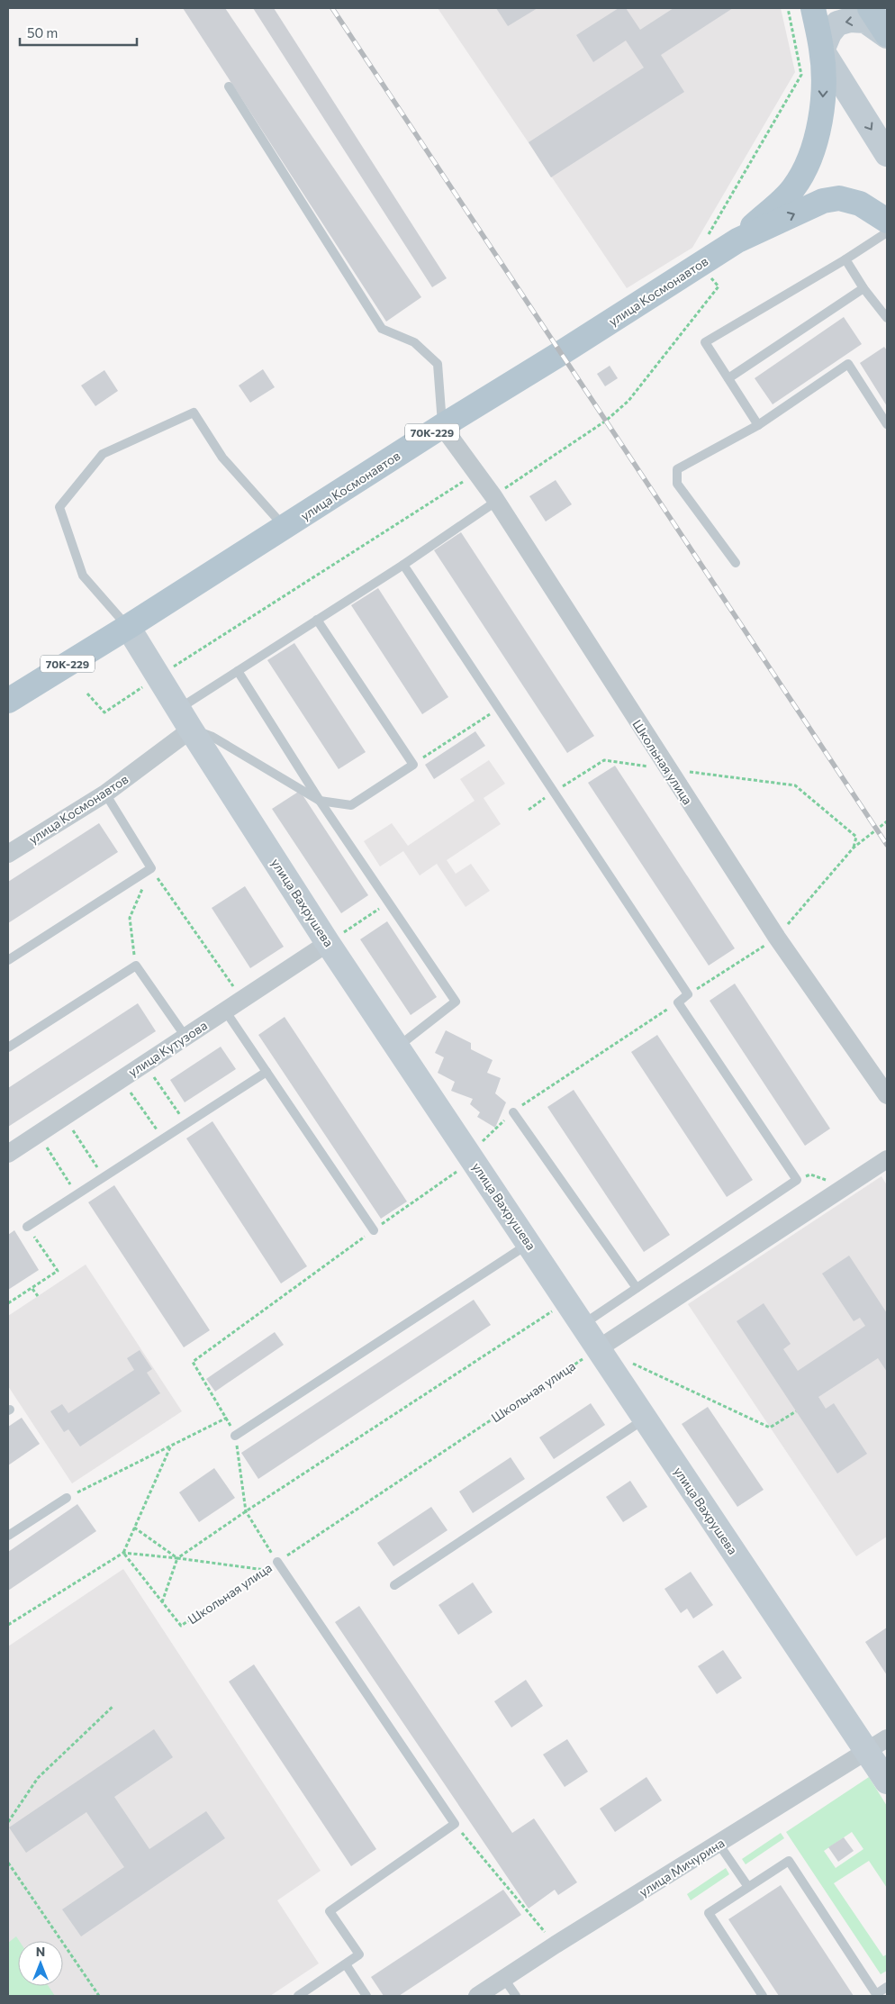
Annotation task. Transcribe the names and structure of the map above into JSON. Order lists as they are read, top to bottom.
{
  "streets": {
    "main road": ["улица Космонавтов", "70К-229", "улица Вахрушева"],
    "street": ["Школьная улица", "улица Кутузова", "улица Мичурина"]
  },
  "crossings": [
    ["улица Космонавтов", "Школьная улица"],
    ["улица Космонавтов", "улица Вахрушева"],
    ["Школьная улица", "улица Вахрушева"],
    ["улица Вахрушева", "улица Кутузова"],
    ["улица Вахрушева", "улица Мичурина"]
  ],
  "scale_bar": "50 m",
  "north": "top"
}
